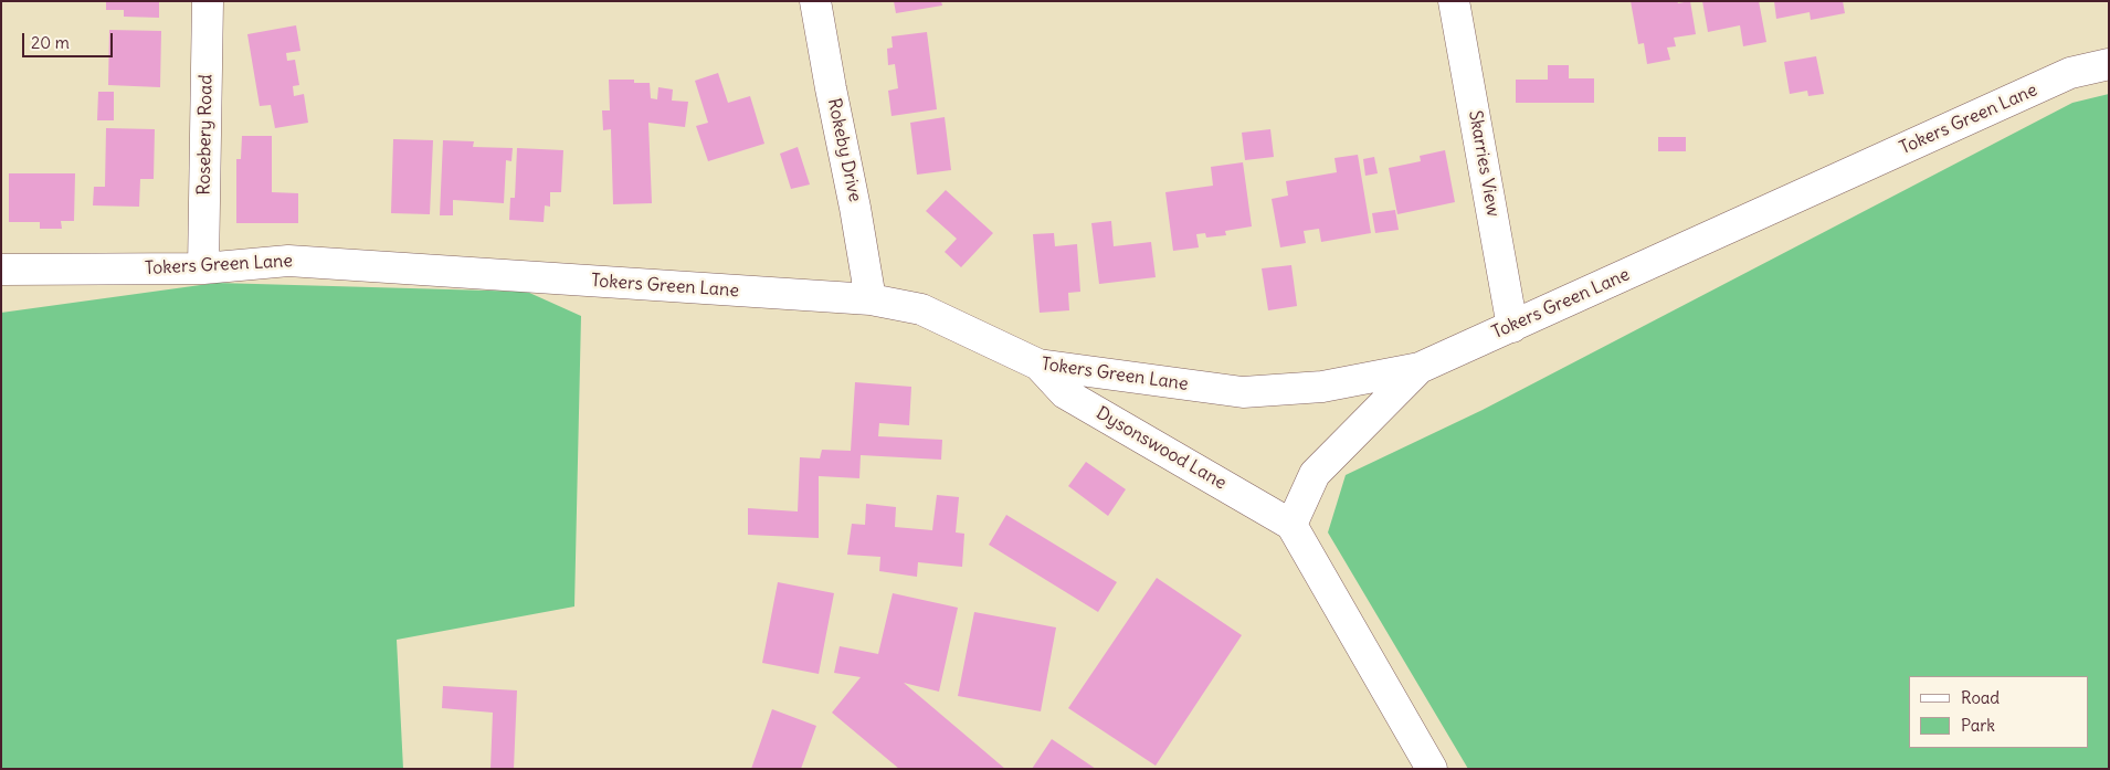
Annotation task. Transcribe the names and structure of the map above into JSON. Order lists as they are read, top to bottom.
{
  "streets": {
    "street": [
      "Tokers Green Lane",
      "Rosebery Road",
      "Rokeby Drive",
      "Skarries View",
      "Dysonswood Lane"
    ]
  },
  "crossings": [
    ["Tokers Green Lane", "Rosebery Road"],
    ["Tokers Green Lane", "Rokeby Drive"],
    ["Tokers Green Lane", "Skarries View"],
    ["Tokers Green Lane", "Dysonswood Lane"]
  ],
  "legend": ["Road", "Park"],
  "scale_bar": "20 m"
}
